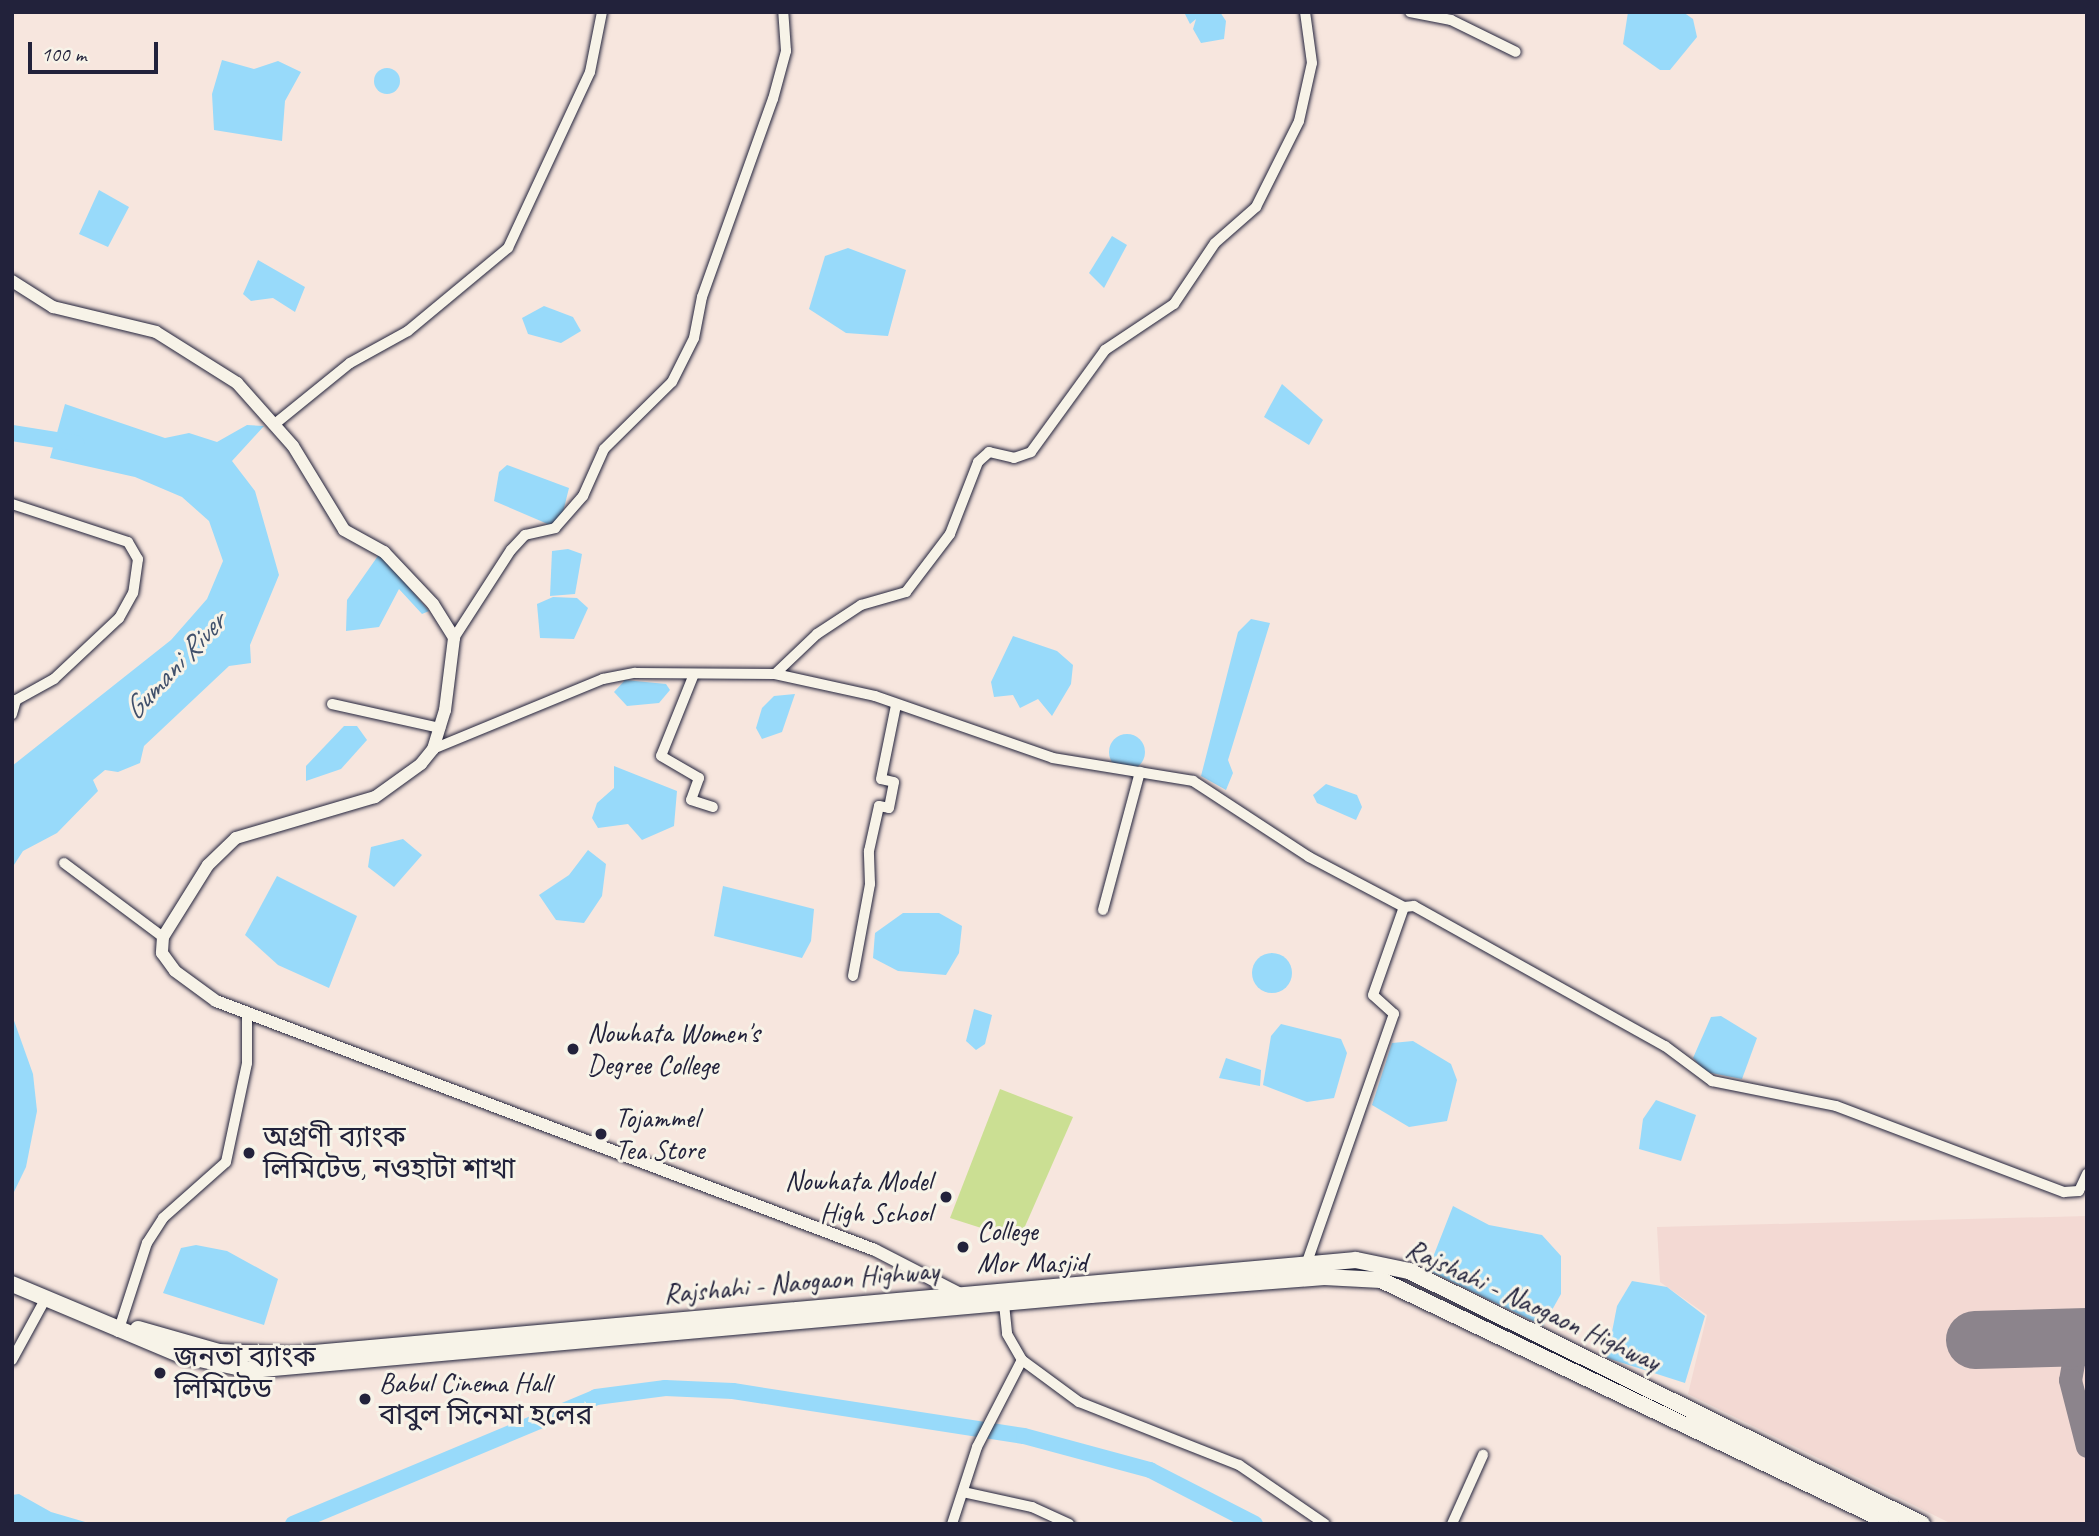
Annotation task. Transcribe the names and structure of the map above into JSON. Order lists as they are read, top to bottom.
{
  "streets": {
    "main road": ["Rajshahi - Naogaon Highway"]
  },
  "water": ["Gumani River"],
  "places": [
    "Nowhata Women's Degree College",
    "Tojammel Tea Store",
    "অগ্রণী ব্যাংক লিমিটেড, নওহাটা শাখা",
    "Nowhata Model High School",
    "College Mor Masjid",
    "জনতা ব্যাংক লিমিটেড",
    "Babul Cinema Hall বাবুল সিনেমা হলের"
  ],
  "scale_bar": "100 m"
}
